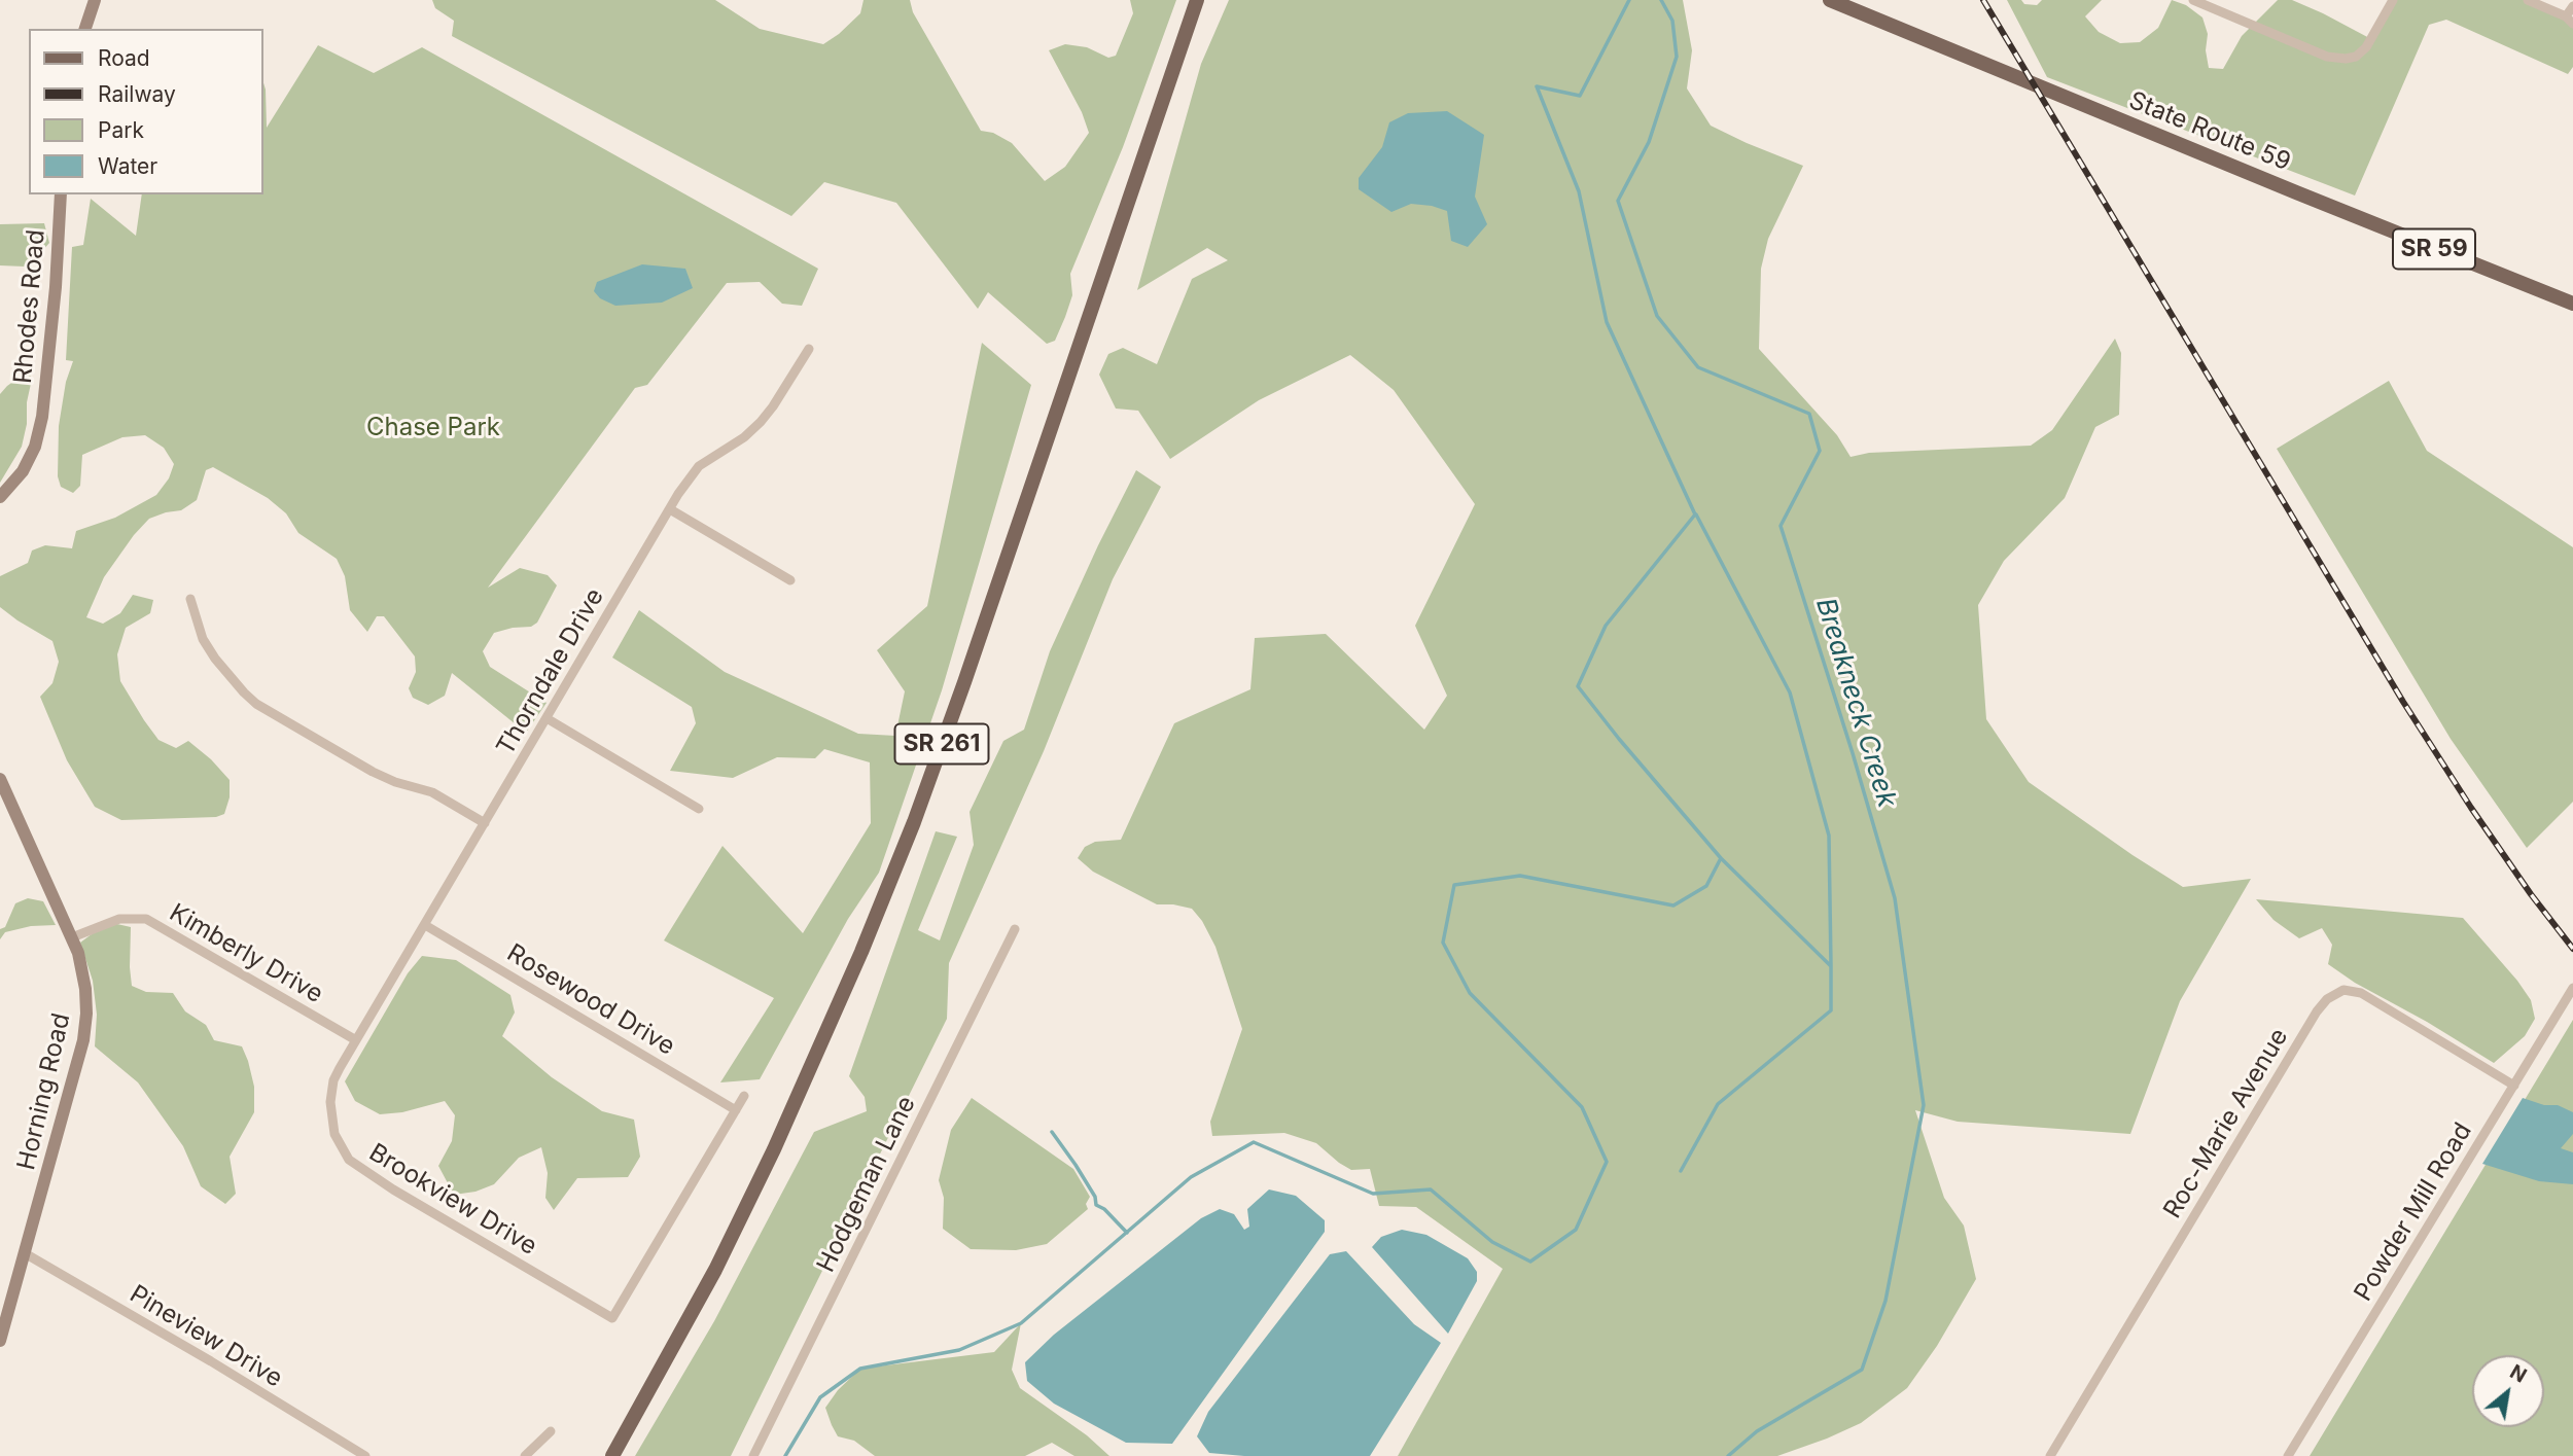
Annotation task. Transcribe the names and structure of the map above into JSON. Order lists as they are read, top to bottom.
{
  "streets": {
    "main road": ["State Route 59", "SR 59", "SR 261"],
    "street": [
      "Rhodes Road",
      "Thorndale Drive",
      "Kimberly Drive",
      "Rosewood Drive",
      "Horning Road",
      "Roc-Marie Avenue",
      "Hodgeman Lane",
      "Brookview Drive",
      "Powder Mill Road",
      "Pineview Drive"
    ]
  },
  "crossings": [
    ["Thorndale Drive", "Kimberly Drive"],
    ["Thorndale Drive", "Rosewood Drive"],
    ["Thorndale Drive", "Brookview Drive"],
    ["Kimberly Drive", "Horning Road"],
    ["Kimberly Drive", "Brookview Drive"],
    ["Rosewood Drive", "Brookview Drive"],
    ["Horning Road", "Pineview Drive"],
    ["Roc-Marie Avenue", "Powder Mill Road"]
  ],
  "water": ["Breakneck Creek"],
  "parks": ["Chase Park"],
  "legend": [
    "Road",
    "Railway",
    "Park",
    "Water"
  ],
  "north": "top right"
}
